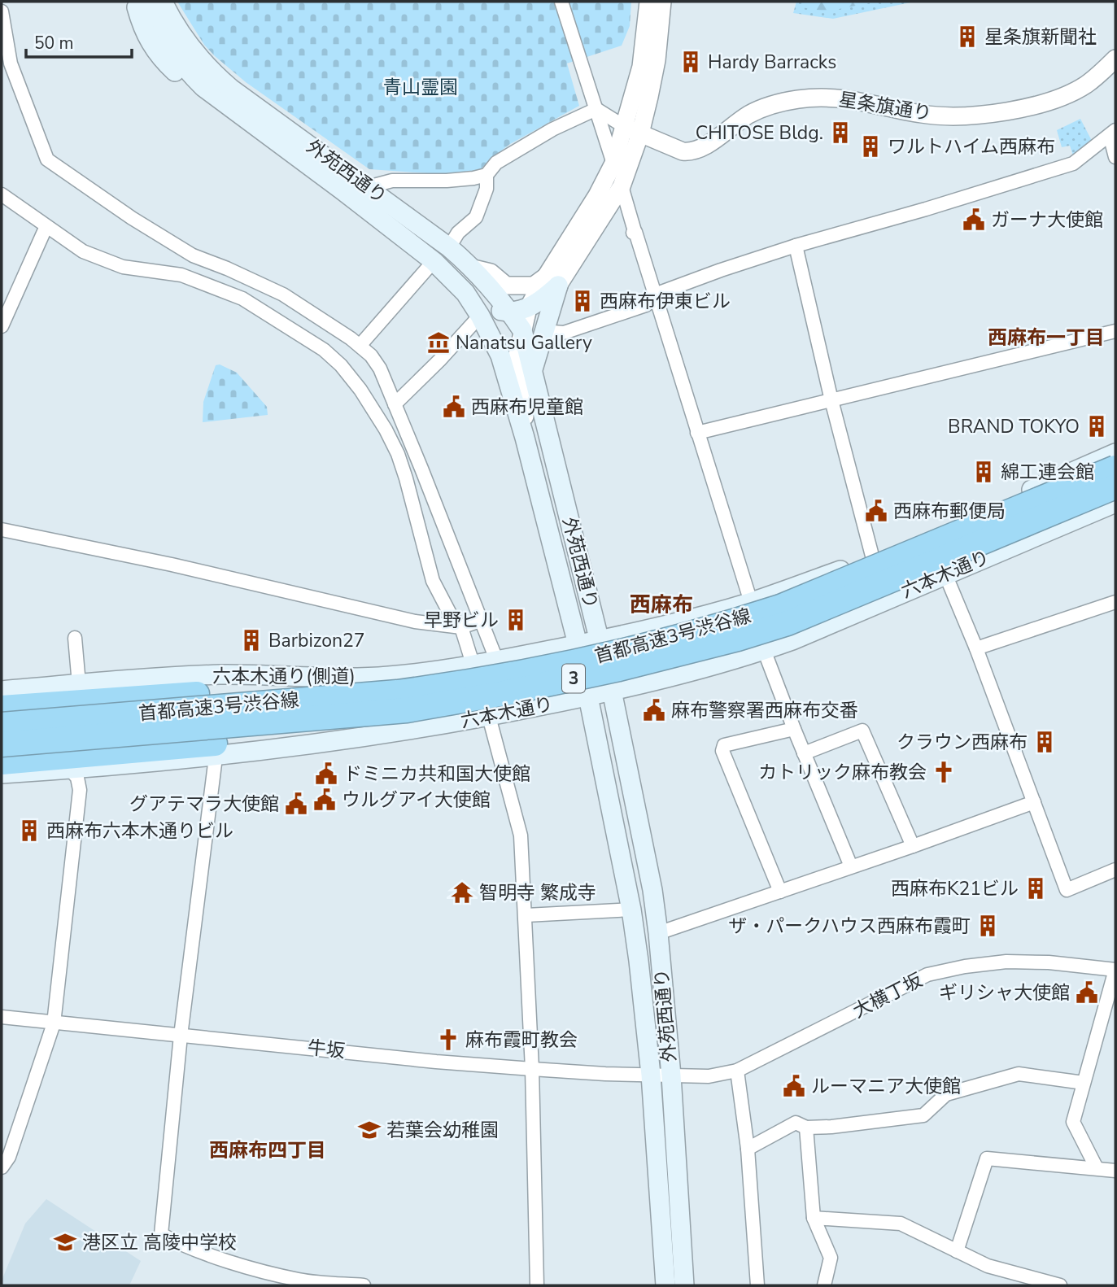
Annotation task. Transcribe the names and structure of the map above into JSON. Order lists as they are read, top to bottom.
{
  "streets": {
    "highway": ["首都高速3号渋谷線", "3"],
    "main road": ["外苑西通り", "六本木通り", "六本木通り(側道)"],
    "street": ["星条旗通り", "大横丁坂", "牛坂"]
  },
  "crossings": [
    ["外苑西通り", "六本木通り"],
    ["外苑西通り", "大横丁坂"],
    ["外苑西通り", "牛坂"],
    ["大横丁坂", "牛坂"]
  ],
  "districts": ["西麻布一丁目", "西麻布", "西麻布四丁目"],
  "parks": ["青山霊園"],
  "places": {
    "building": [
      "星条旗新聞社",
      "Hardy Barracks",
      "CHITOSE Bldg.",
      "ワルトハイム西麻布",
      "西麻布伊東ビル",
      "BRAND TOKYO",
      "綿工連会館",
      "早野ビル",
      "Barbizon27",
      "クラウン西麻布",
      "西麻布六本木通りビル",
      "西麻布K21ビル",
      "ザ・パークハウス西麻布霞町"
    ],
    "public building": [
      "ガーナ大使館",
      "西麻布児童館",
      "西麻布郵便局",
      "麻布警察署西麻布交番",
      "ドミニカ共和国大使館",
      "ウルグアイ大使館",
      "グアテマラ大使館",
      "ギリシャ大使館",
      "ルーマニア大使館"
    ],
    "museum": ["Nanatsu Gallery"],
    "church": ["カトリック麻布教会", "麻布霞町教会"],
    "temple": ["智明寺 繁成寺"],
    "school or university": ["若葉会幼稚園", "港区立 高陵中学校"]
  },
  "scale_bar": "50 m"
}
